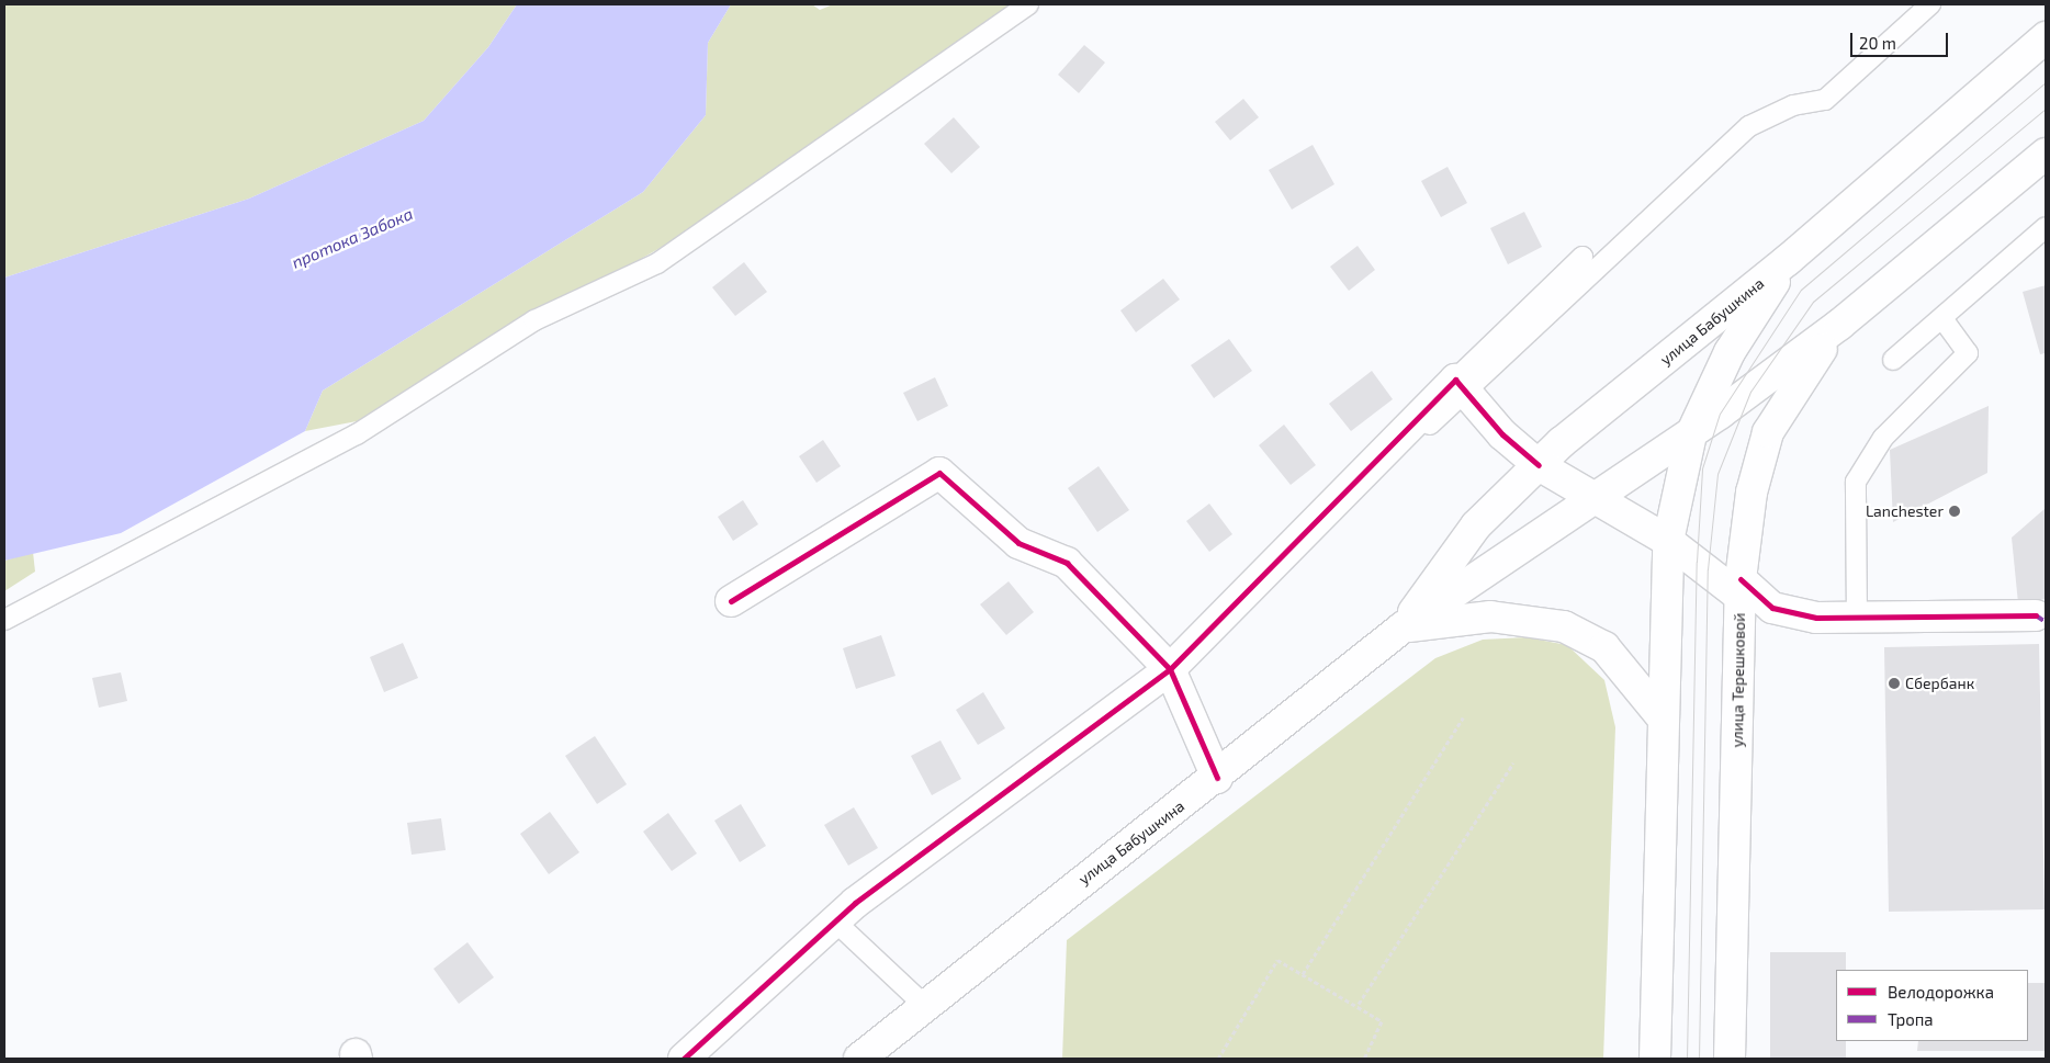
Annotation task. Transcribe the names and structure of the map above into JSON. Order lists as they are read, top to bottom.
{
  "streets": {
    "main road": ["улица Бабушкина", "улица Терешковой"]
  },
  "crossings": [
    ["улица Бабушкина", "улица Терешковой"]
  ],
  "water": ["протока Забока"],
  "places": ["Lanchester", "Сбербанк"],
  "legend": ["Велодорожка", "Тропа"],
  "scale_bar": "20 m"
}
